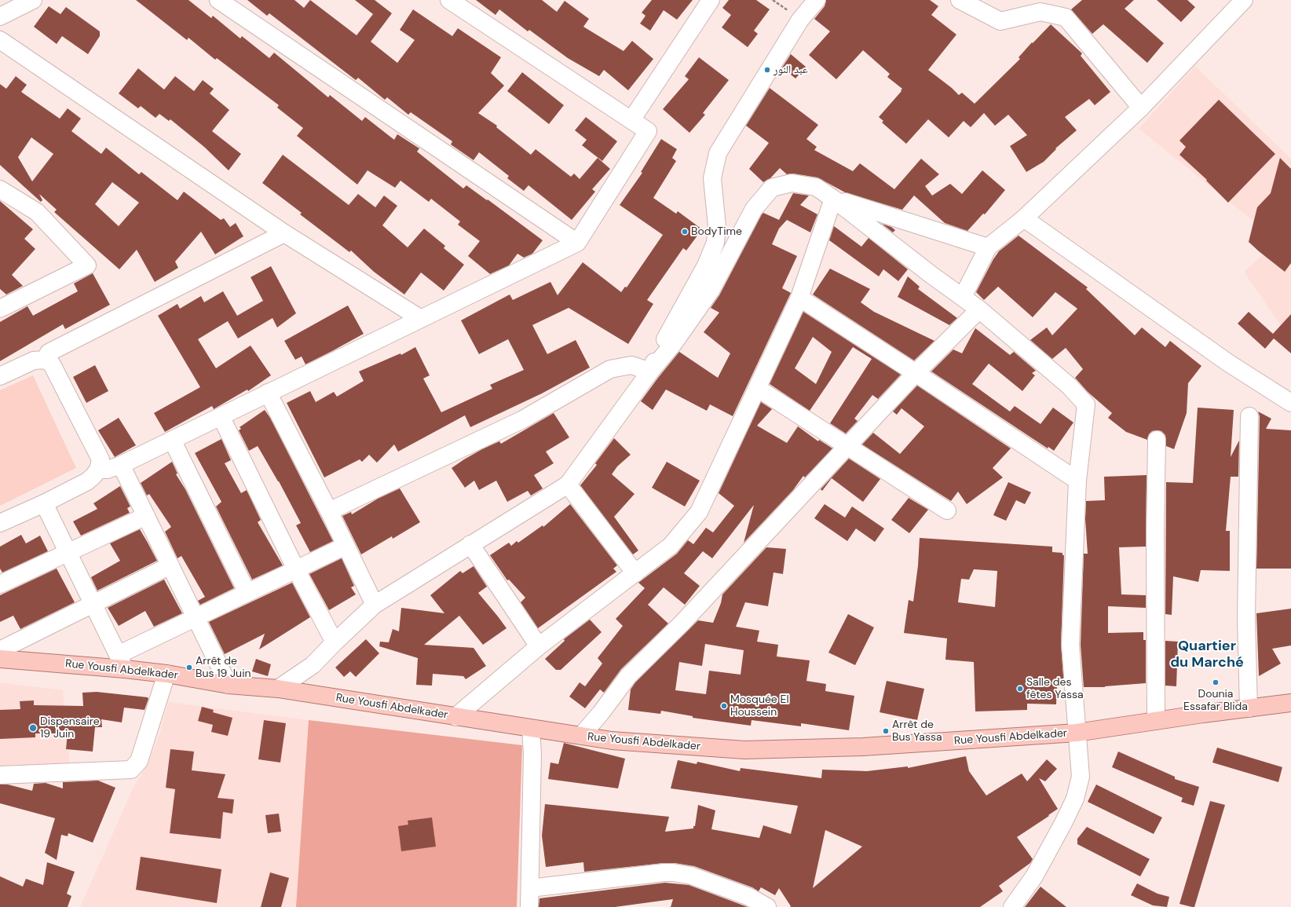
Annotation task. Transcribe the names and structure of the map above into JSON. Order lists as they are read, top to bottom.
{
  "streets": {
    "main road": ["Rue Yousfi Abdelkader"]
  },
  "districts": ["Quartier du Marché"],
  "places": [
    "عبد النور",
    "BodyTime",
    "Arrêt de Bus 19 Juin",
    "Dounia Essafar Blida",
    "Salle des fêtes Yassa",
    "Mosquée El Houssein",
    "Dispensaire 19 Juin",
    "Arrêt de Bus Yassa"
  ]
}
